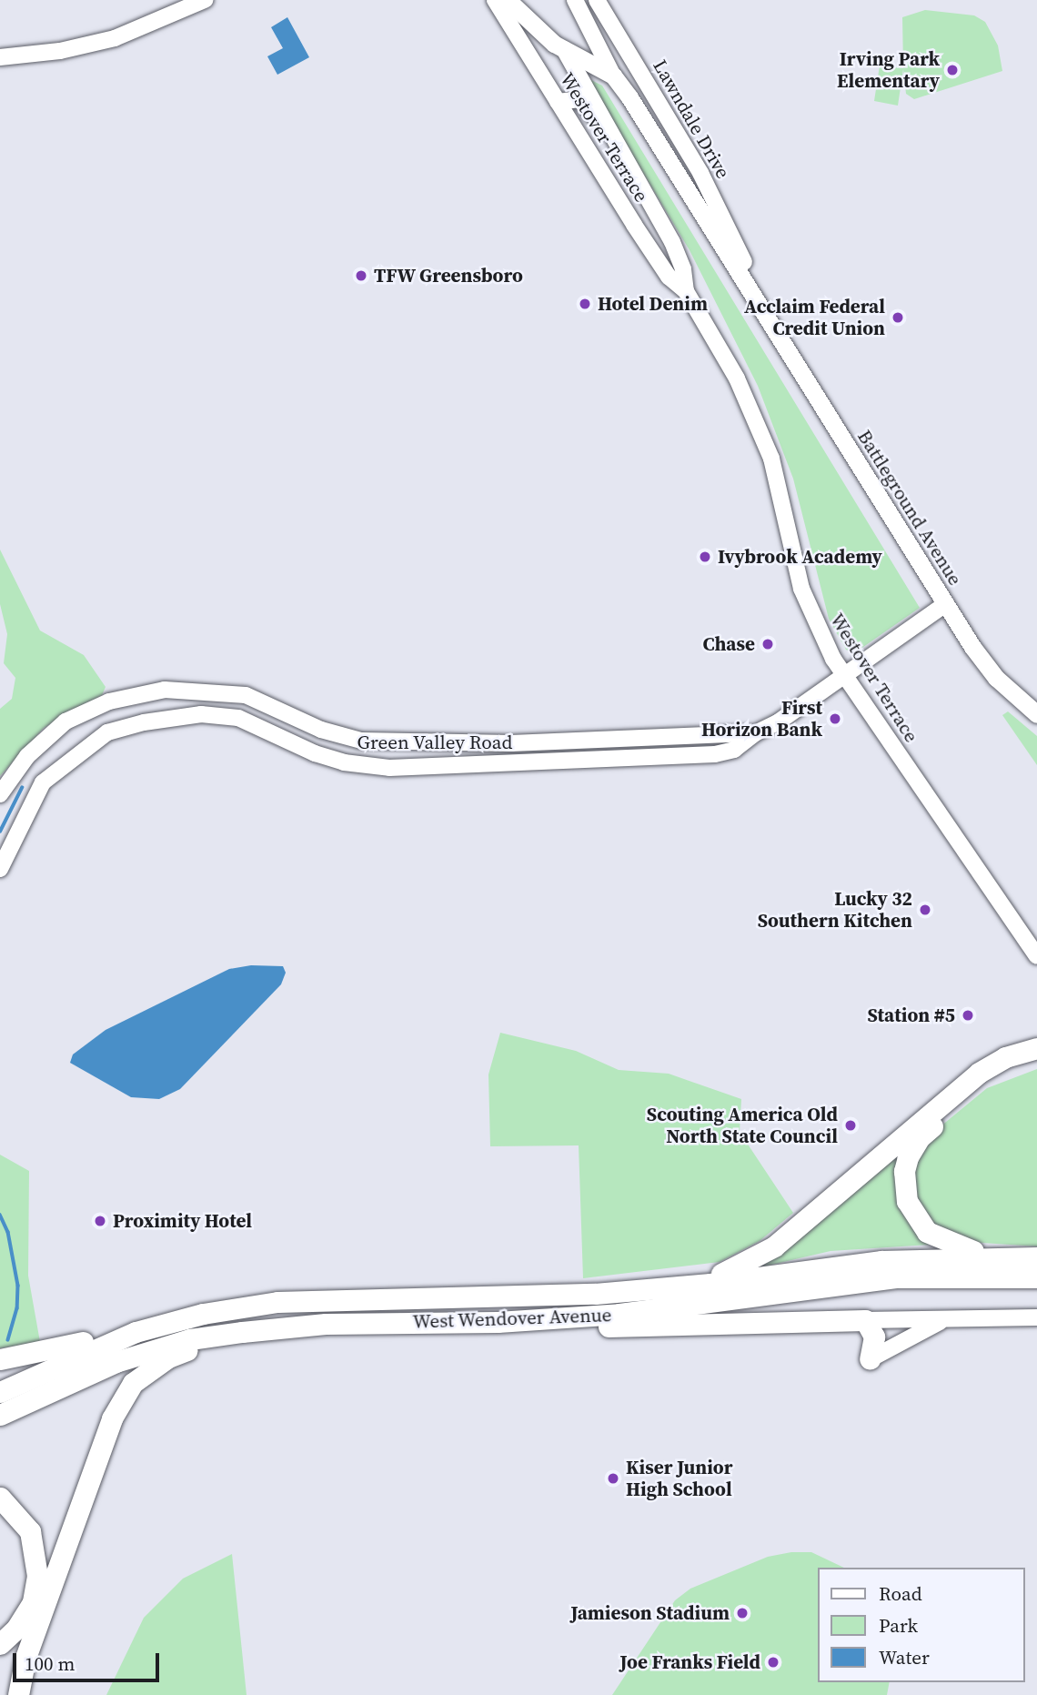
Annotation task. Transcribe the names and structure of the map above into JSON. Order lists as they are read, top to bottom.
{
  "streets": {
    "highway": ["West Wendover Avenue"],
    "main road": [
      "Lawndale Drive",
      "Westover Terrace",
      "Battleground Avenue",
      "Green Valley Road"
    ]
  },
  "crossings": [
    ["Lawndale Drive", "Battleground Avenue"],
    ["Westover Terrace", "Battleground Avenue"],
    ["Westover Terrace", "Green Valley Road"],
    ["Battleground Avenue", "Green Valley Road"]
  ],
  "places": [
    "Irving Park Elementary",
    "TFW Greensboro",
    "Hotel Denim",
    "Acclaim Federal Credit Union",
    "Ivybrook Academy",
    "Chase",
    "First Horizon Bank",
    "Lucky 32 Southern Kitchen",
    "Station #5",
    "Scouting America Old North State Council",
    "Proximity Hotel",
    "Kiser Junior High School",
    "Jamieson Stadium",
    "Joe Franks Field"
  ],
  "legend": ["Road", "Park", "Water"],
  "scale_bar": "100 m"
}
